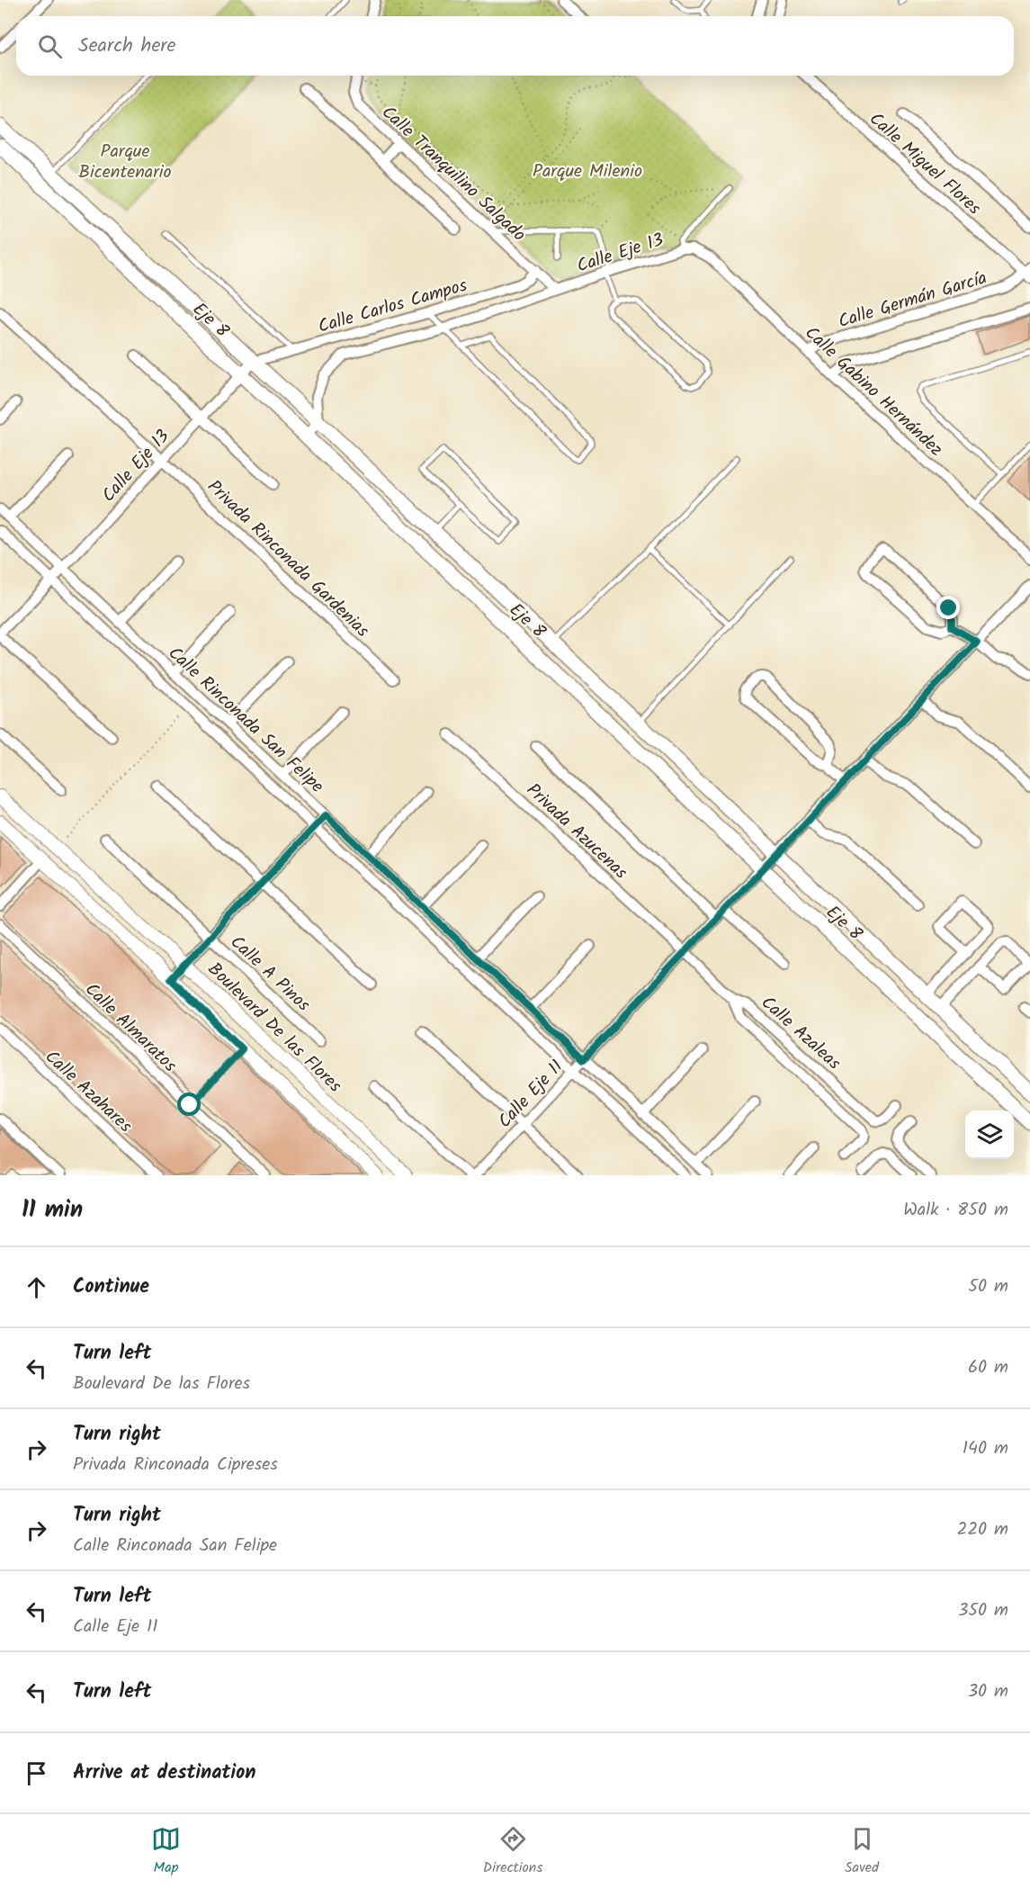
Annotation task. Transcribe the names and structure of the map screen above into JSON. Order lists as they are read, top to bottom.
{
  "streets": {
    "main road": ["Eje 8"],
    "street": [
      "Calle Miguel Flores",
      "Calle Tranquilino Salgado",
      "Calle Eje 13",
      "Calle Germán García",
      "Calle Carlos Campos",
      "Calle Gabino Hernández",
      "Privada Rinconada Gardenias",
      "Calle Rinconada San Felipe",
      "Privada Azucenas",
      "Calle A Pinos",
      "Calle Almaratos",
      "Boulevard De las Flores",
      "Calle Azaleas",
      "Calle Azahares",
      "Calle Eje 11"
    ]
  },
  "crossings": [
    ["Calle Miguel Flores", "Calle Germán García"],
    ["Calle Tranquilino Salgado", "Calle Eje 13"],
    ["Calle Tranquilino Salgado", "Calle Carlos Campos"],
    ["Calle Eje 13", "Calle Carlos Campos"],
    ["Calle Eje 13", "Eje 8"],
    ["Calle Eje 13", "Calle Gabino Hernández"],
    ["Calle Eje 13", "Privada Rinconada Gardenias"],
    ["Calle Eje 13", "Calle Rinconada San Felipe"],
    ["Calle Germán García", "Calle Gabino Hernández"],
    ["Calle Carlos Campos", "Eje 8"],
    ["Eje 8", "Calle Eje 11"],
    ["Calle Rinconada San Felipe", "Calle Eje 11"],
    ["Privada Azucenas", "Calle Azaleas"],
    ["Privada Azucenas", "Calle Eje 11"],
    ["Calle Azaleas", "Calle Eje 11"]
  ],
  "parks": ["Parque Bicentenario", "Parque Milenio"],
  "page": {
    "search": "Search here",
    "heading": ["11 min", "Walk · 850 m"],
    "list": [
      ["Continue", "50 m"],
      ["Turn left", "Boulevard De las Flores", "60 m"],
      ["Turn right", "Privada Rinconada Cipreses", "140 m"],
      ["Turn right", "Calle Rinconada San Felipe", "220 m"],
      ["Turn left", "Calle Eje 11", "350 m"],
      ["Turn left", "30 m"],
      "Arrive at destination"
    ],
    "nav": ["Map", "Directions", "Saved"]
  }
}
